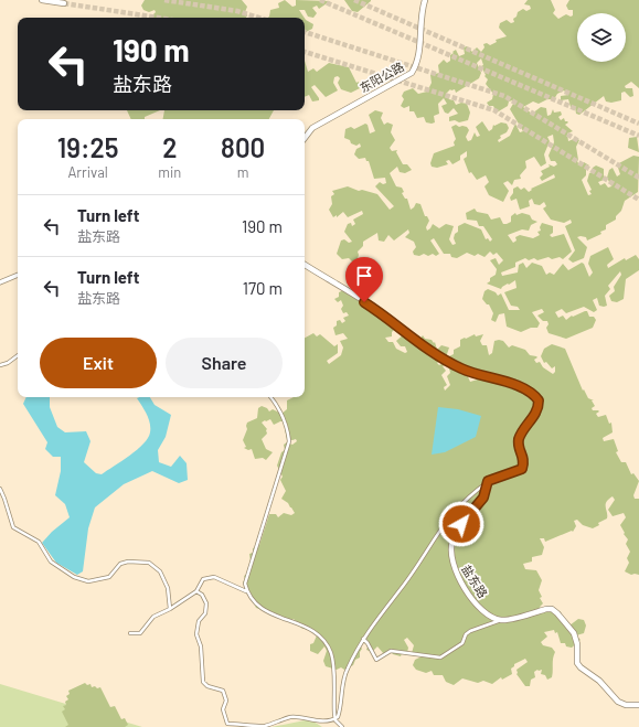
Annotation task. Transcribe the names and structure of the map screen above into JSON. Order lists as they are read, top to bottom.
{
  "streets": {
    "highway": ["东阳公路", "盐东路"]
  },
  "page": {
    "turn": ["190 m", "盐东路"],
    "eta": [
      "19:25",
      "Arrival",
      "2",
      "min",
      "800",
      "m"
    ],
    "list": [
      {
        "name": "Turn left",
        "note": "盐东路",
        "value": "190 m"
      },
      {
        "name": "Turn left",
        "note": "盐东路",
        "value": "170 m"
      }
    ],
    "buttons": ["Exit", "Share"]
  }
}
